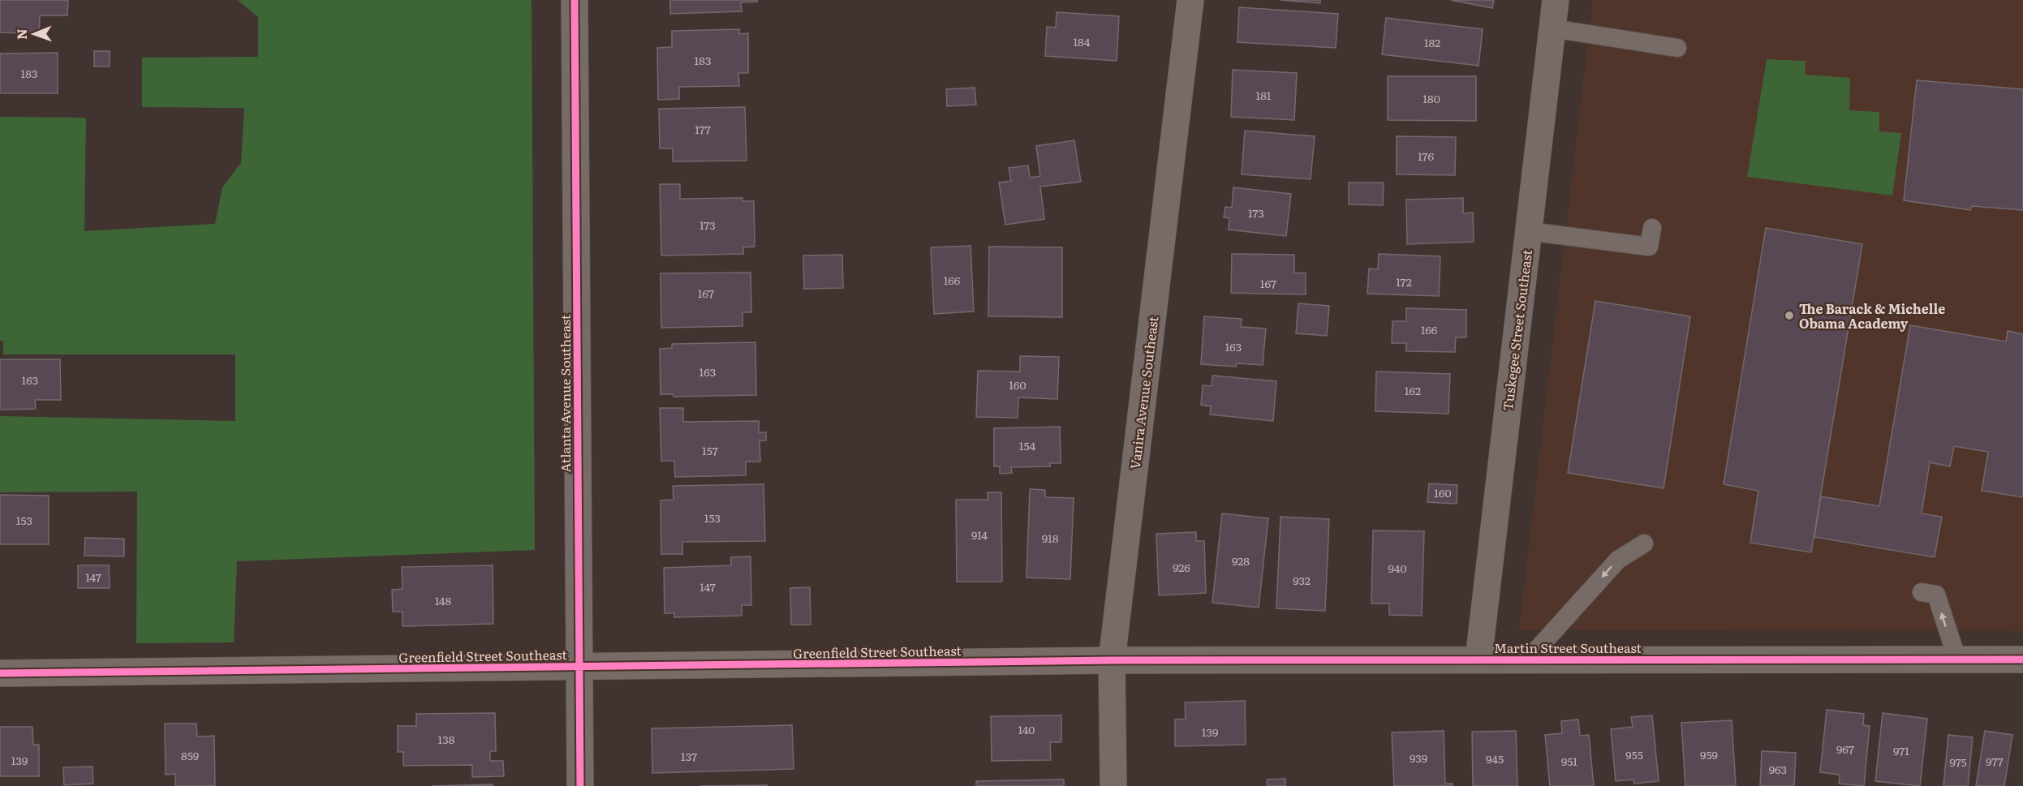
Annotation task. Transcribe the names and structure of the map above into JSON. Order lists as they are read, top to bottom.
{
  "streets": {
    "street": [
      "Tuskegee Street Southeast",
      "Vanira Avenue Southeast",
      "Atlanta Avenue Southeast",
      "Martin Street Southeast",
      "Greenfield Street Southeast"
    ]
  },
  "crossings": [
    ["Tuskegee Street Southeast", "Martin Street Southeast"],
    ["Vanira Avenue Southeast", "Martin Street Southeast"],
    ["Vanira Avenue Southeast", "Greenfield Street Southeast"],
    ["Atlanta Avenue Southeast", "Greenfield Street Southeast"],
    ["Martin Street Southeast", "Greenfield Street Southeast"]
  ],
  "places": ["The Barack & Michelle Obama Academy"],
  "house_numbers": [
    "184",
    "182",
    "183",
    "183",
    "181",
    "180",
    "177",
    "176",
    "173",
    "173",
    "166",
    "172",
    "167",
    "167",
    "166",
    "163",
    "163",
    "163",
    "160",
    "162",
    "154",
    "157",
    "160",
    "153",
    "153",
    "914",
    "918",
    "928",
    "926",
    "940",
    "147",
    "932",
    "147",
    "148",
    "140",
    "139",
    "138",
    "967",
    "971",
    "955",
    "959",
    "859",
    "137",
    "939",
    "945",
    "139",
    "951",
    "977",
    "975",
    "963"
  ],
  "north": "left"
}
